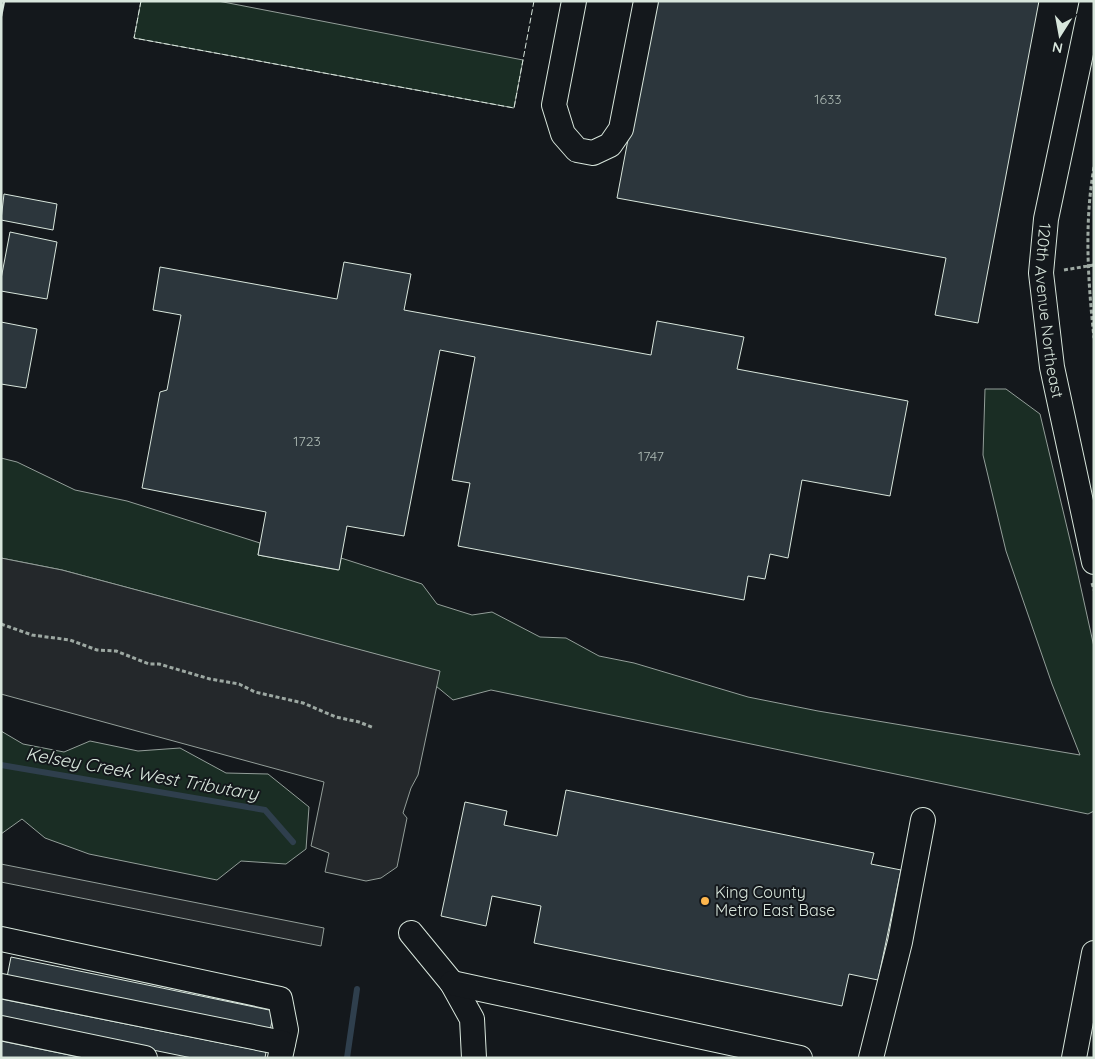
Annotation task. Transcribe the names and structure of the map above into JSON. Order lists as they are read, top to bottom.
{
  "streets": {
    "street": ["120th Avenue Northeast"]
  },
  "water": ["Kelsey Creek West Tributary"],
  "places": ["King County Metro East Base"],
  "house_numbers": ["1633", "1723", "1747"],
  "north": "bottom"
}
